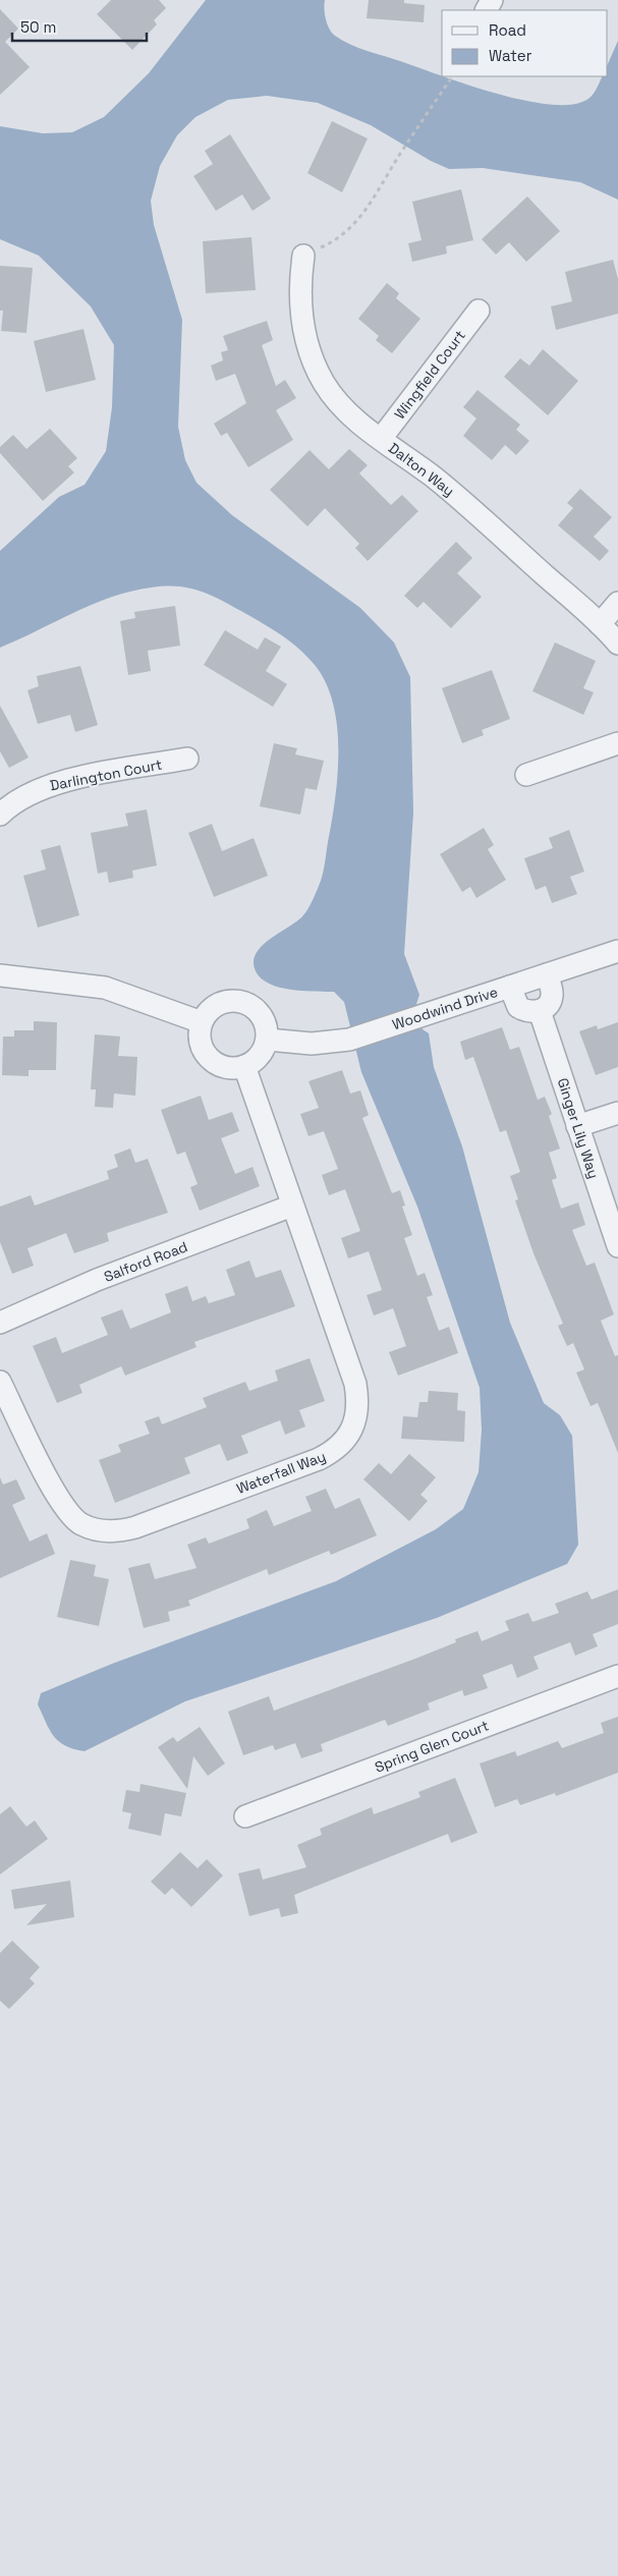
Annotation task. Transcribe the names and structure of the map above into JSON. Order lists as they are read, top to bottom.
{
  "streets": {
    "street": [
      "Wingfield Court",
      "Dalton Way",
      "Darlington Court",
      "Woodwind Drive",
      "Ginger Lily Way",
      "Salford Road",
      "Waterfall Way",
      "Spring Glen Court"
    ]
  },
  "crossings": [
    ["Wingfield Court", "Dalton Way"],
    ["Woodwind Drive", "Waterfall Way"],
    ["Salford Road", "Waterfall Way"]
  ],
  "legend": ["Road", "Water"],
  "scale_bar": "50 m"
}
